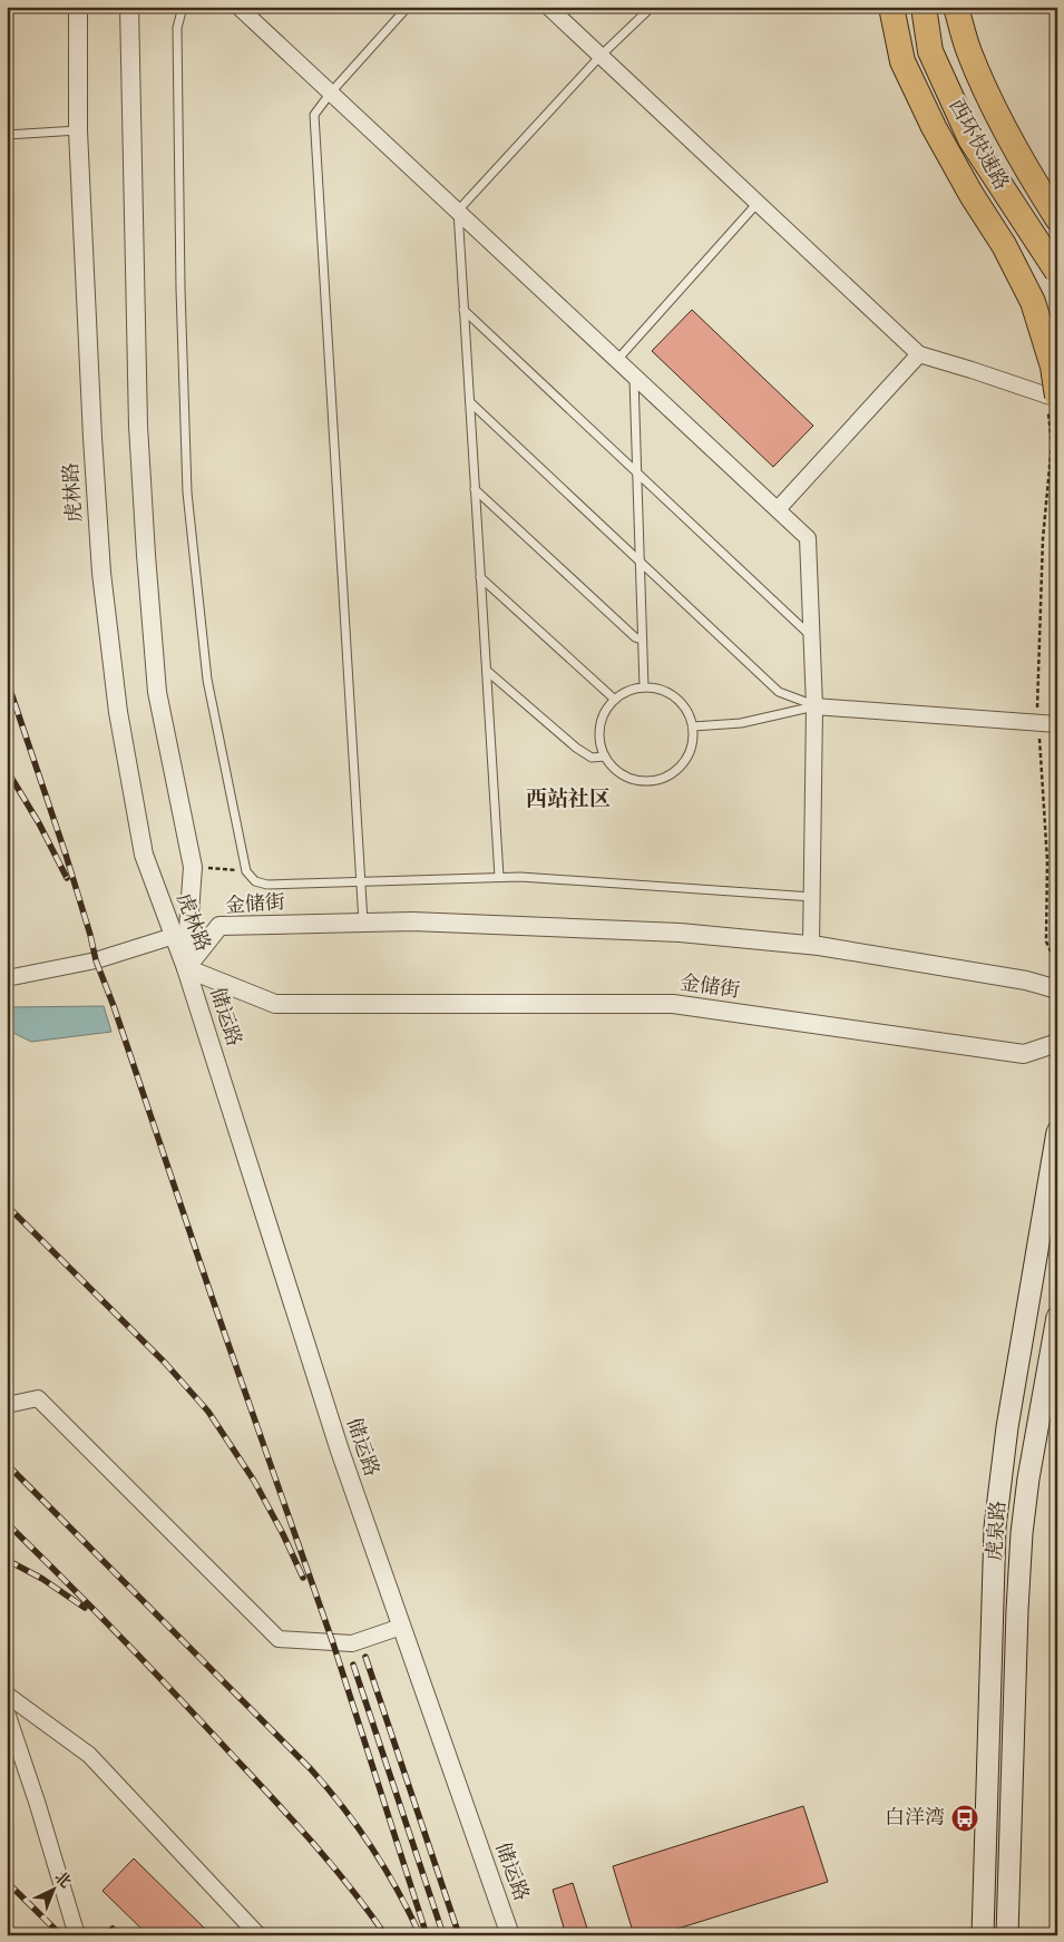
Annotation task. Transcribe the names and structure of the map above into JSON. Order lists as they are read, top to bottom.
{
  "streets": {
    "highway": ["西环快速路"],
    "main road": ["虎泉路"],
    "street": ["虎林路", "金储街", "储运路"]
  },
  "crossings": [
    ["虎林路", "金储街"],
    ["虎林路", "储运路"],
    ["金储街", "储运路"]
  ],
  "districts": ["西站社区"],
  "places": {
    "bus stop": ["白洋湾"]
  },
  "north": "top right"
}
